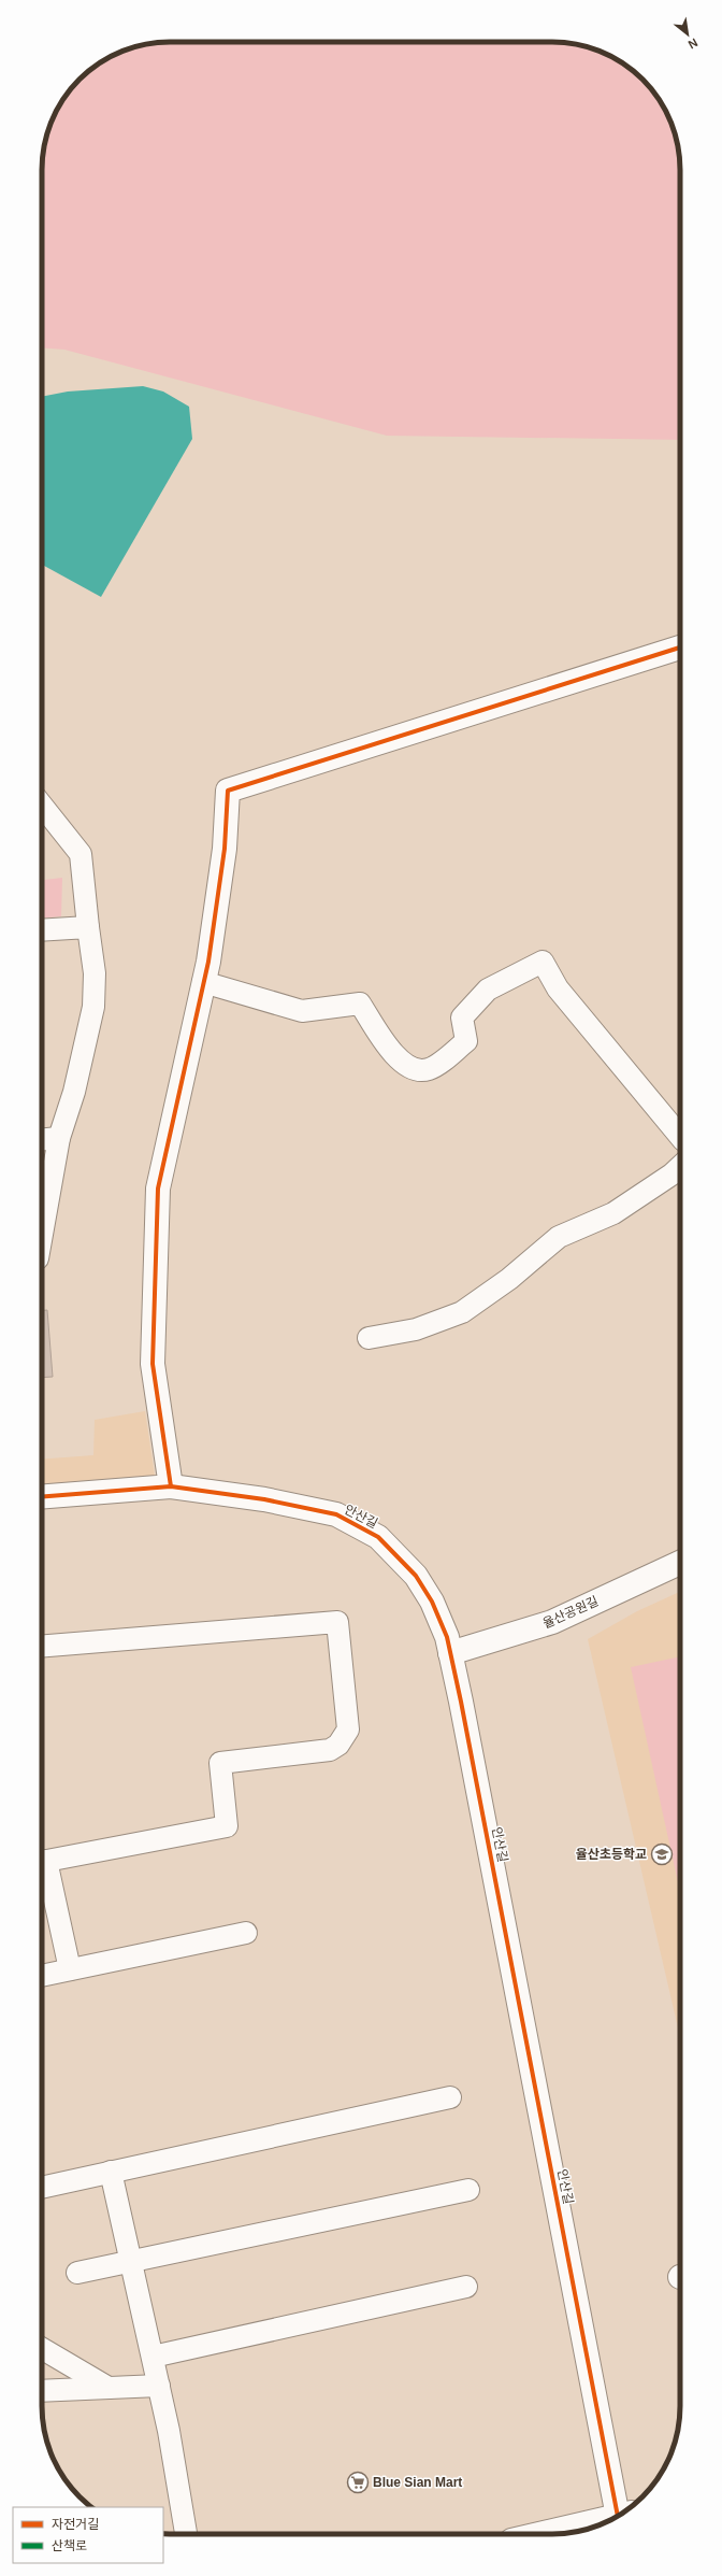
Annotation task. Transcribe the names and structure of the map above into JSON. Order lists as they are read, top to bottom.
{
  "streets": {
    "street": ["안산길", "율산공원길"]
  },
  "crossings": [
    ["안산길", "율산공원길"]
  ],
  "places": {
    "school or university": ["율산초등학교"],
    "supermarket": ["Blue Sian Mart"]
  },
  "legend": ["자전거길", "산책로"],
  "north": "bottom right"
}
